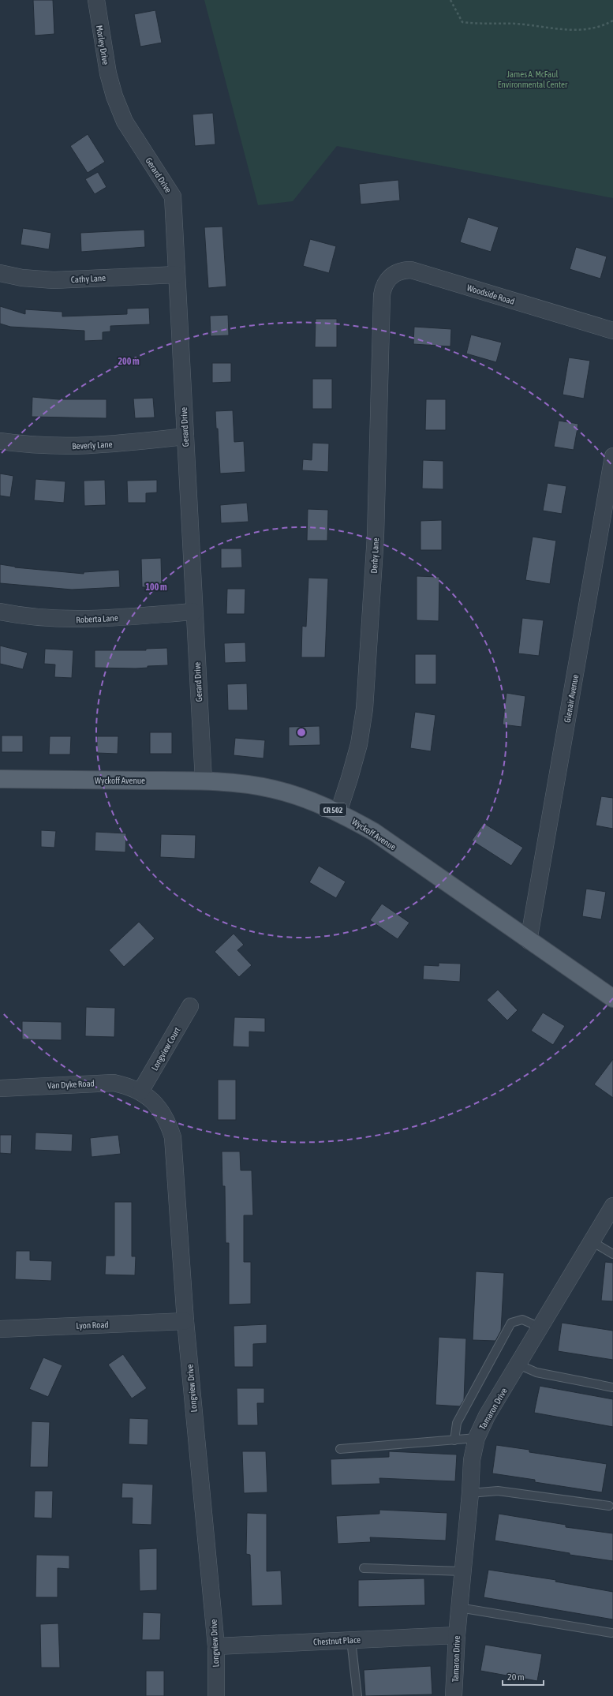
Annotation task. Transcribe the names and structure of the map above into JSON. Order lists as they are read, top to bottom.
{
  "streets": {
    "main road": ["Wyckoff Avenue", "CR 502"],
    "street": [
      "Morley Drive",
      "Gerard Drive",
      "Cathy Lane",
      "Woodside Road",
      "Beverly Lane",
      "Derby Lane",
      "Roberta Lane",
      "Glenair Avenue",
      "Longview Court",
      "Van Dyke Road",
      "Lyon Road",
      "Longview Drive",
      "Tamaron Drive",
      "Chestnut Place"
    ]
  },
  "crossings": [
    ["Morley Drive", "Gerard Drive"],
    ["Gerard Drive", "Cathy Lane"],
    ["Gerard Drive", "Beverly Lane"],
    ["Gerard Drive", "Roberta Lane"],
    ["Gerard Drive", "Wyckoff Avenue"],
    ["Woodside Road", "Derby Lane"],
    ["Derby Lane", "Wyckoff Avenue"],
    ["Glenair Avenue", "Wyckoff Avenue"],
    ["Longview Court", "Van Dyke Road"],
    ["Longview Court", "Longview Drive"],
    ["Van Dyke Road", "Longview Drive"],
    ["Lyon Road", "Longview Drive"],
    ["Longview Drive", "Chestnut Place"],
    ["Tamaron Drive", "Chestnut Place"]
  ],
  "parks": ["James A. McFaul Environmental Center"],
  "scale_bar": "20 m",
  "rings": ["200 m", "100 m"]
}
